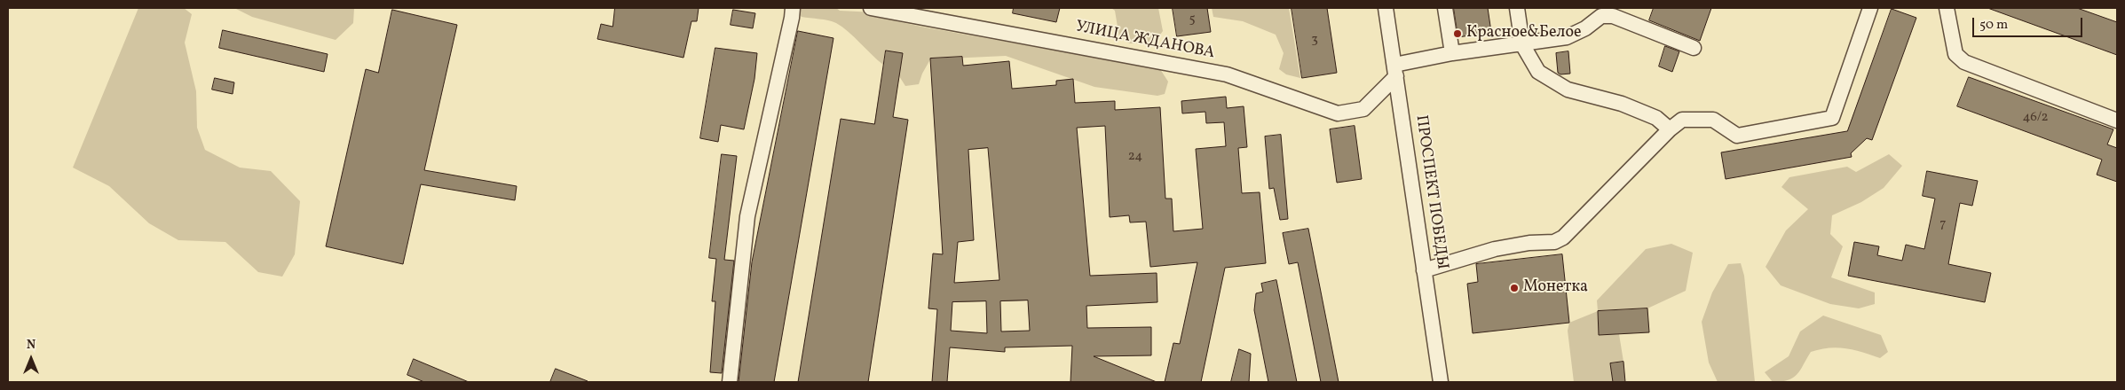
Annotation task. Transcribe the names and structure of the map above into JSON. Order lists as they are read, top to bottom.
{
  "streets": {
    "street": ["УЛИЦА ЖДАНОВА", "ПРОСПЕКТ ПОБЕДЫ"]
  },
  "crossings": [
    ["УЛИЦА ЖДАНОВА", "ПРОСПЕКТ ПОБЕДЫ"]
  ],
  "places": ["Красное&Белое", "Монетка"],
  "house_numbers": [
    "5",
    "3",
    "46/2",
    "24",
    "7"
  ],
  "scale_bar": "50 m",
  "north": "top"
}
